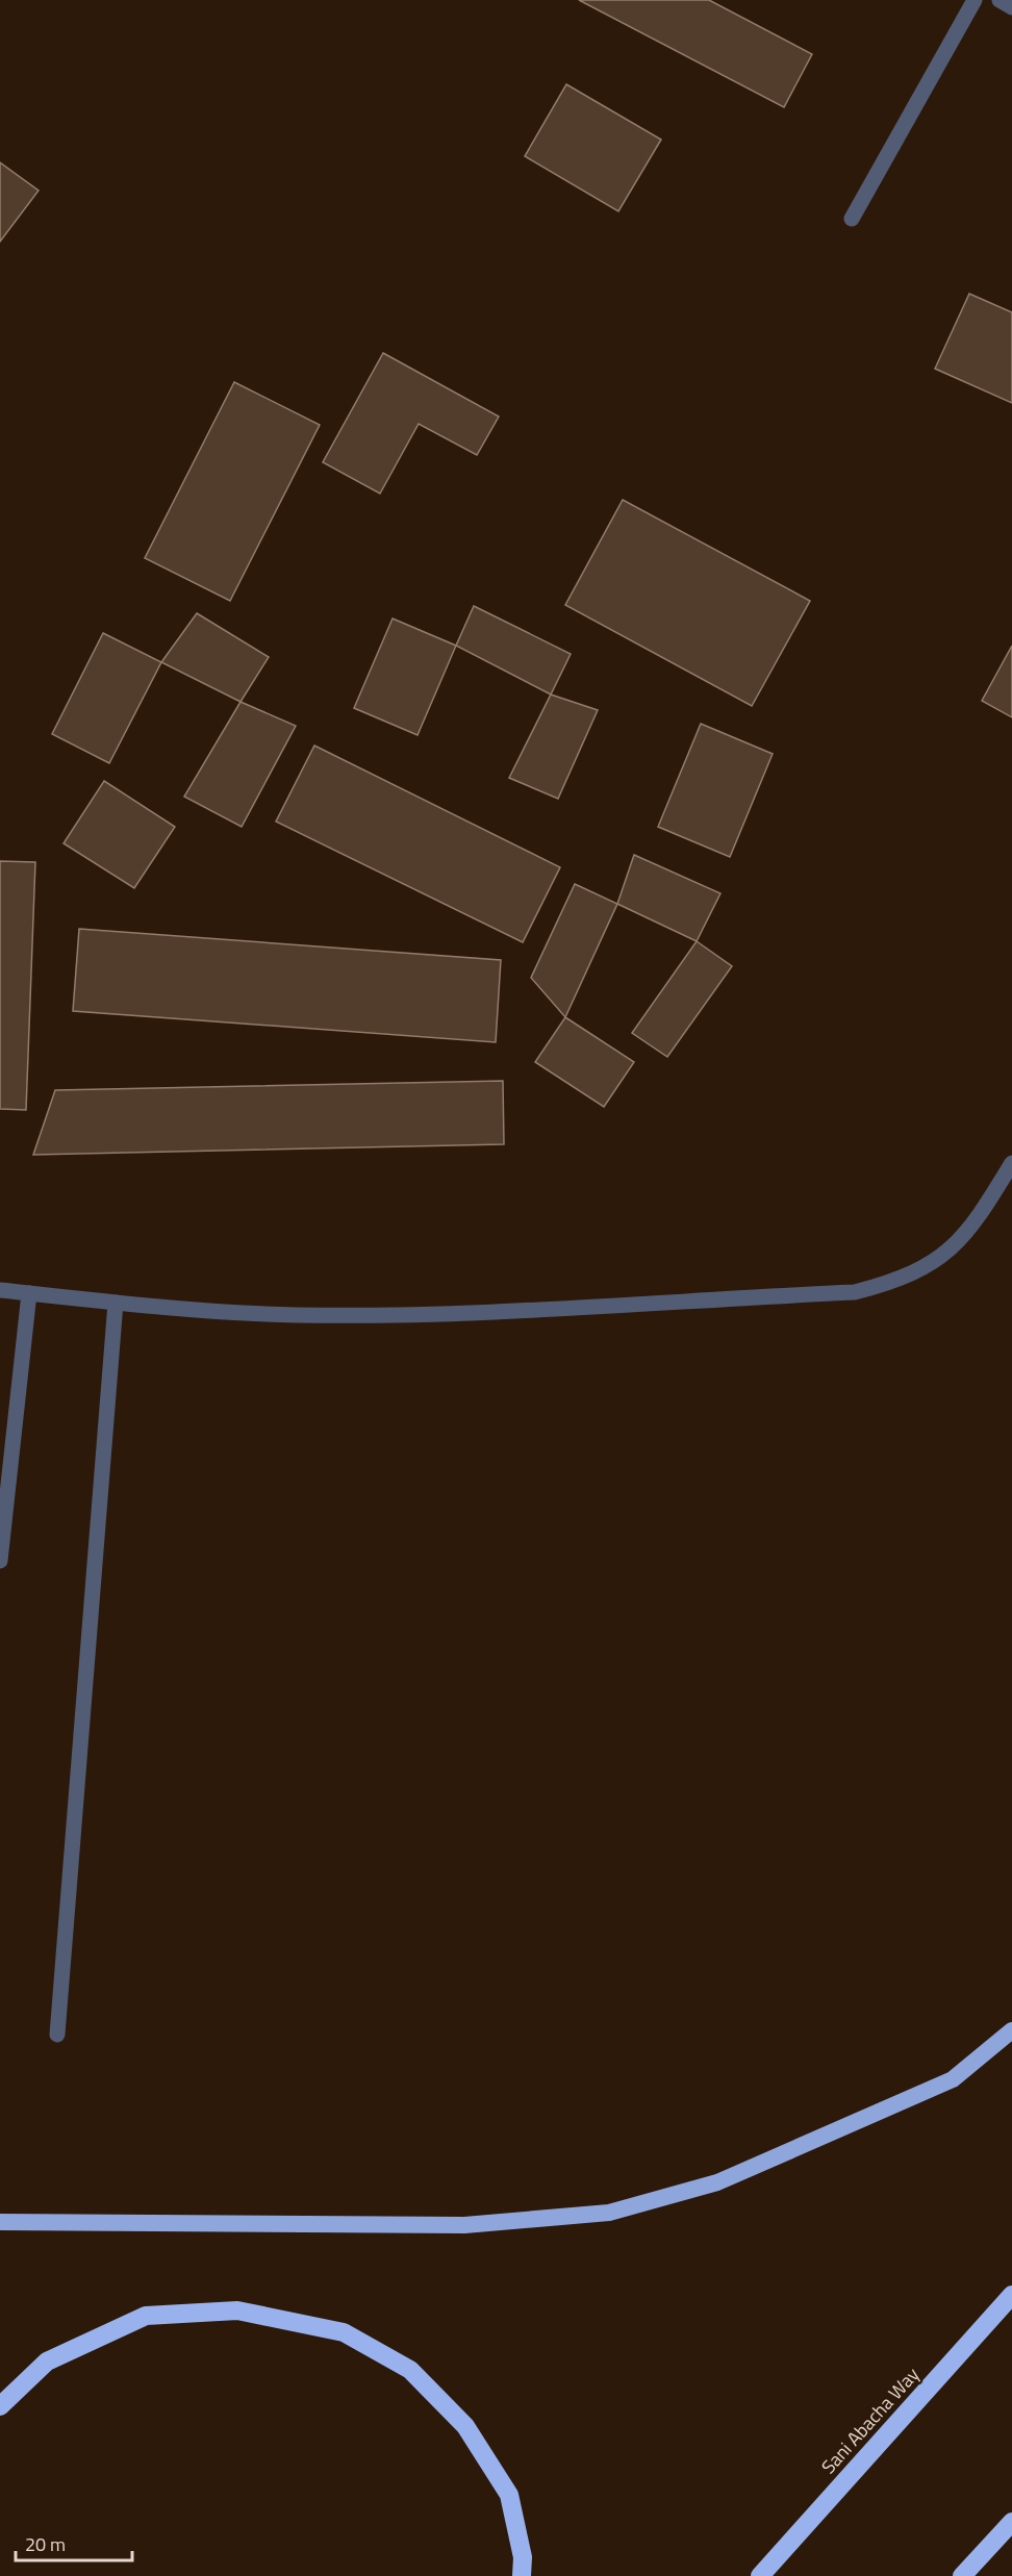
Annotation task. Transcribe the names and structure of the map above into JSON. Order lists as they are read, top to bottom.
{
  "streets": {
    "highway": ["Sani Abacha Way"]
  },
  "scale_bar": "20 m"
}
